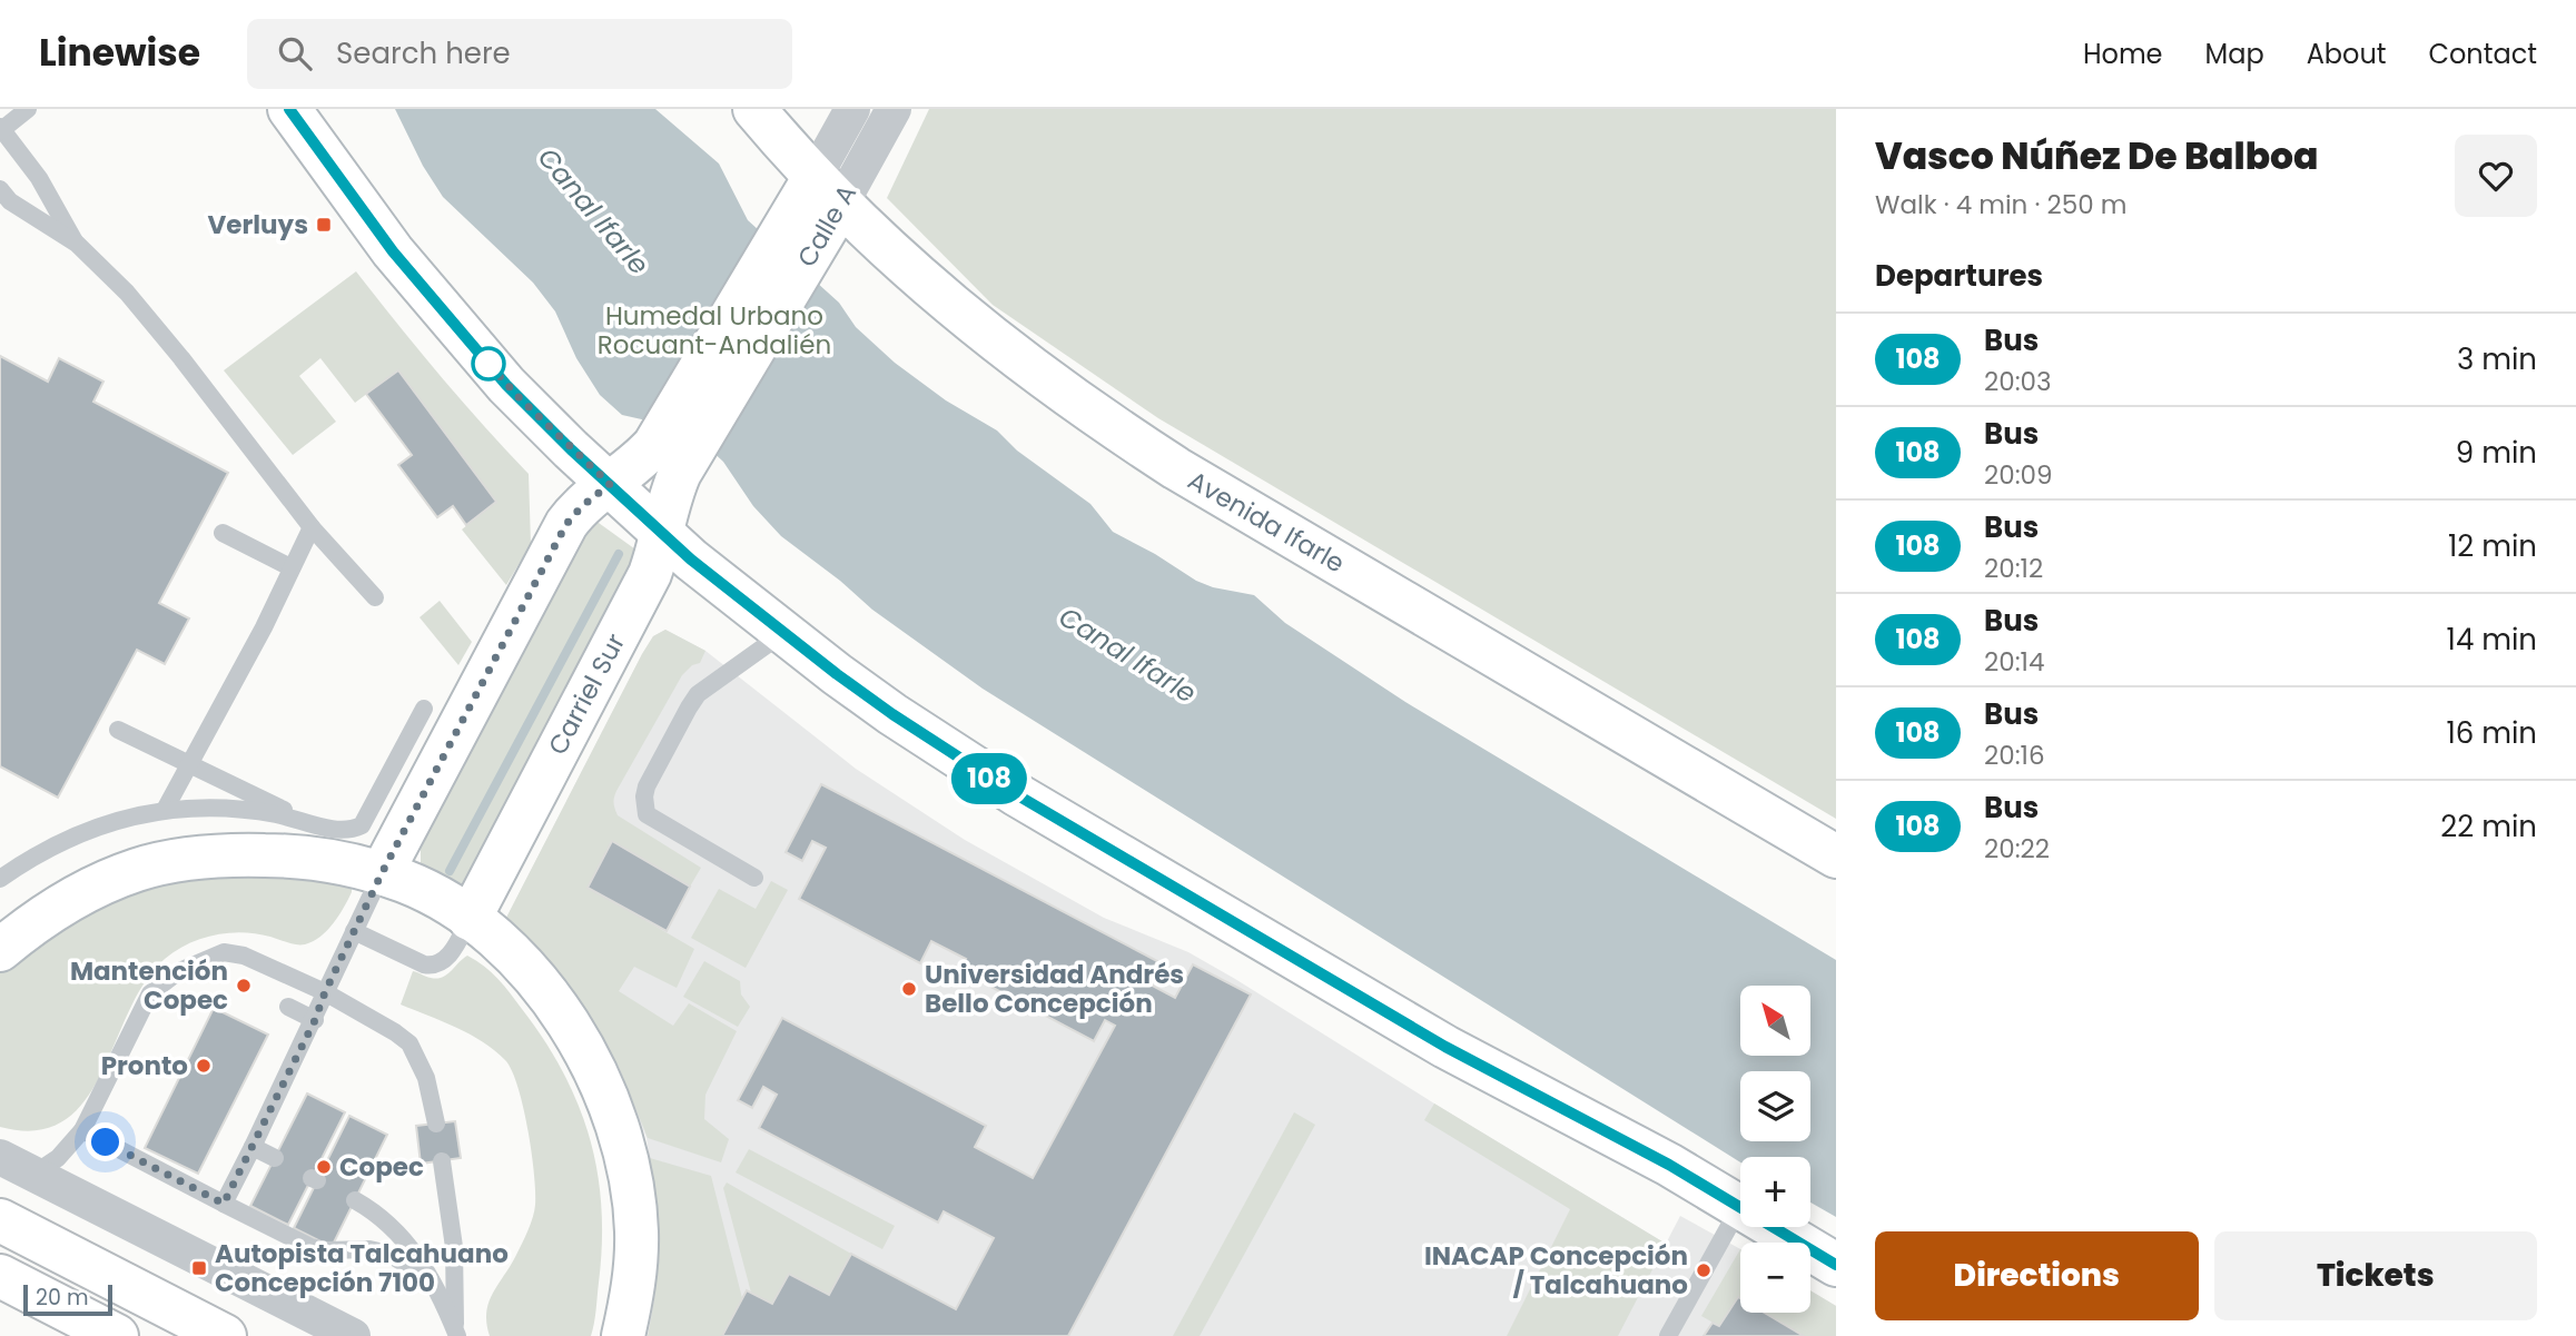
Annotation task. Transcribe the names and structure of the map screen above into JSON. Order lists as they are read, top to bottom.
{
  "streets": {
    "street": ["Calle A", "Avenida Ifarle", "Carriel Sur"]
  },
  "crossings": [
    ["Calle A", "Avenida Ifarle"],
    ["Calle A", "Carriel Sur"]
  ],
  "water": ["Canal Ifarle"],
  "parks": ["Humedal Urbano Rocuant-Andalién"],
  "places": {
    "transit": ["Verluys", "Autopista Talcahuano Concepción 7100"],
    "other": [
      "Mantención Copec",
      "Universidad Andrés Bello Concepción",
      "Pronto",
      "Copec",
      "INACAP Concepción / Talcahuano"
    ]
  },
  "lines": ["bus line 108"],
  "scale_bar": "20 m",
  "north": "top left",
  "page": {
    "header": "Linewise",
    "search": "Search here",
    "nav": [
      "Home",
      "Map",
      "About",
      "Contact"
    ],
    "on_map": "108",
    "heading": [
      ["Vasco Núñez De Balboa", "Walk · 4 min · 250 m"],
      "Departures"
    ],
    "list": [
      {
        "mark": "108",
        "name": "Bus",
        "note": "20:03",
        "value": "3 min"
      },
      {
        "mark": "108",
        "name": "Bus",
        "note": "20:09",
        "value": "9 min"
      },
      {
        "mark": "108",
        "name": "Bus",
        "note": "20:12",
        "value": "12 min"
      },
      {
        "mark": "108",
        "name": "Bus",
        "note": "20:14",
        "value": "14 min"
      },
      {
        "mark": "108",
        "name": "Bus",
        "note": "20:16",
        "value": "16 min"
      },
      {
        "mark": "108",
        "name": "Bus",
        "note": "20:22",
        "value": "22 min"
      }
    ],
    "map_buttons": ["+", "−"],
    "buttons": ["Directions", "Tickets"],
    "scale": "20 m"
  }
}
